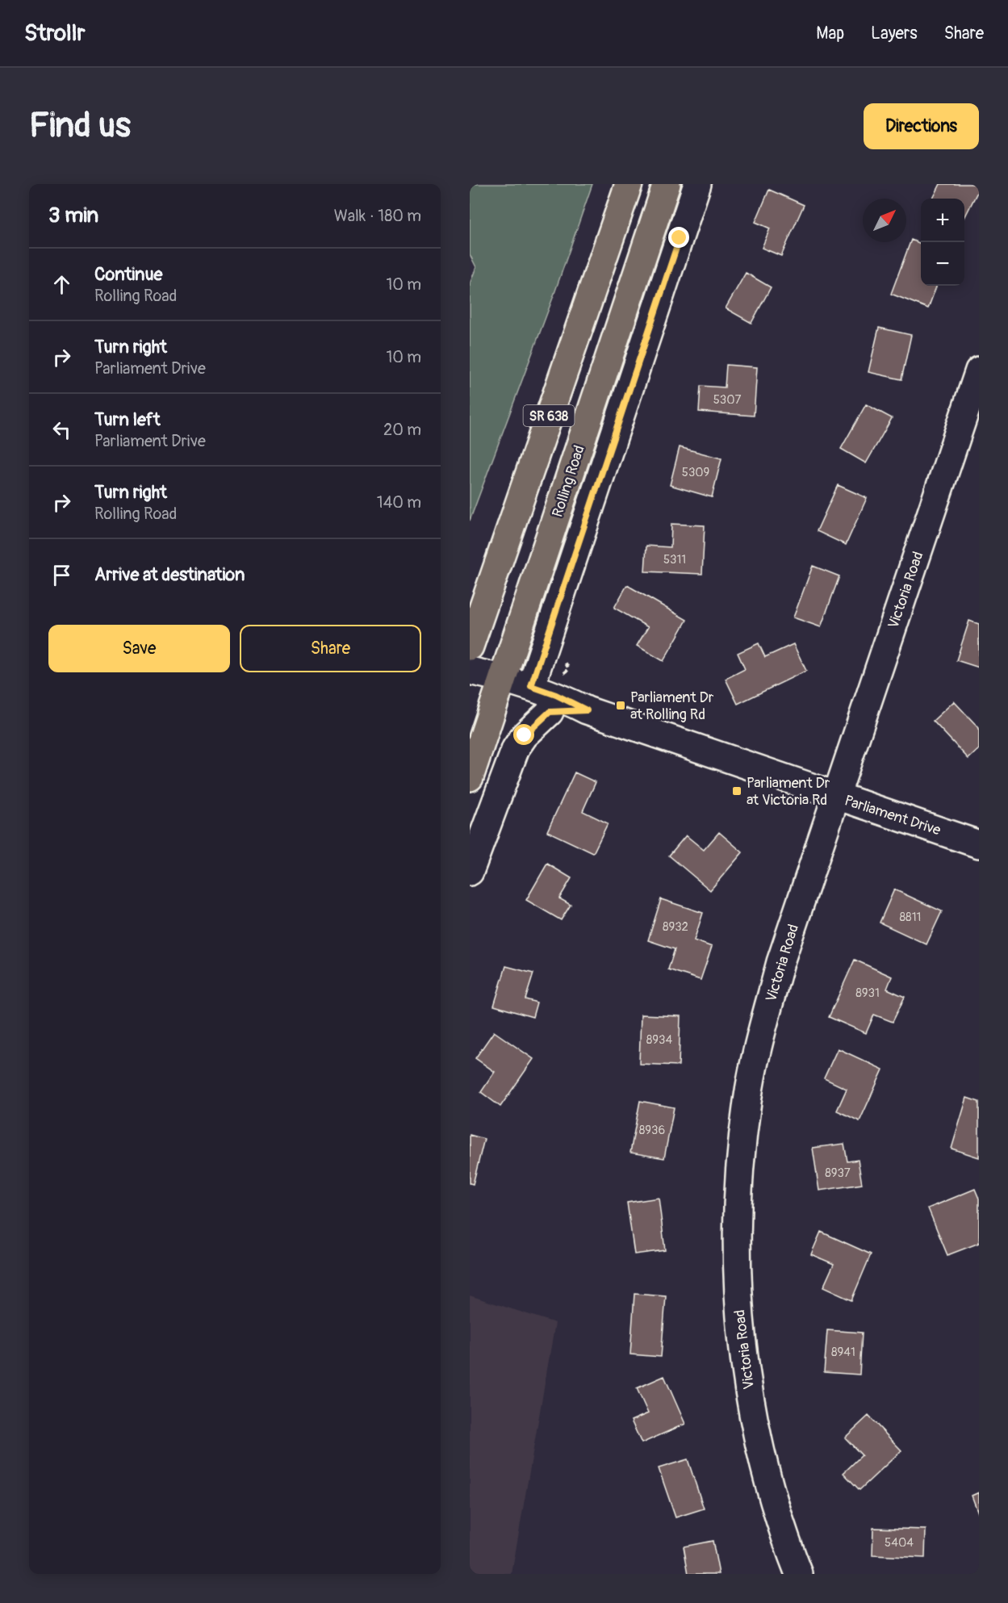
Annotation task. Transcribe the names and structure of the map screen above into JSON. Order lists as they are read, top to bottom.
{
  "streets": {
    "main road": ["SR 638", "Rolling Road"],
    "street": ["Victoria Road", "Parliament Drive"]
  },
  "crossings": [
    ["Rolling Road", "Parliament Drive"],
    ["Victoria Road", "Parliament Drive"]
  ],
  "places": {
    "transit": ["Parliament Dr at Rolling Rd", "Parliament Dr at Victoria Rd"]
  },
  "house_numbers": [
    "5307",
    "5309",
    "5311",
    "8811",
    "8932",
    "8931",
    "8934",
    "8936",
    "8937",
    "8941",
    "5404"
  ],
  "north": "top right",
  "page": {
    "header": "Strollr",
    "nav": ["Map", "Layers", "Share"],
    "buttons": [
      "Directions",
      ["Save", "Share"]
    ],
    "title": "Find us",
    "heading": ["3 min", "Walk · 180 m"],
    "map_buttons": ["+", "−"],
    "list": [
      ["Continue", "Rolling Road", "10 m"],
      ["Turn right", "Parliament Drive", "10 m"],
      ["Turn left", "Parliament Drive", "20 m"],
      ["Turn right", "Rolling Road", "140 m"],
      "Arrive at destination"
    ]
  }
}
